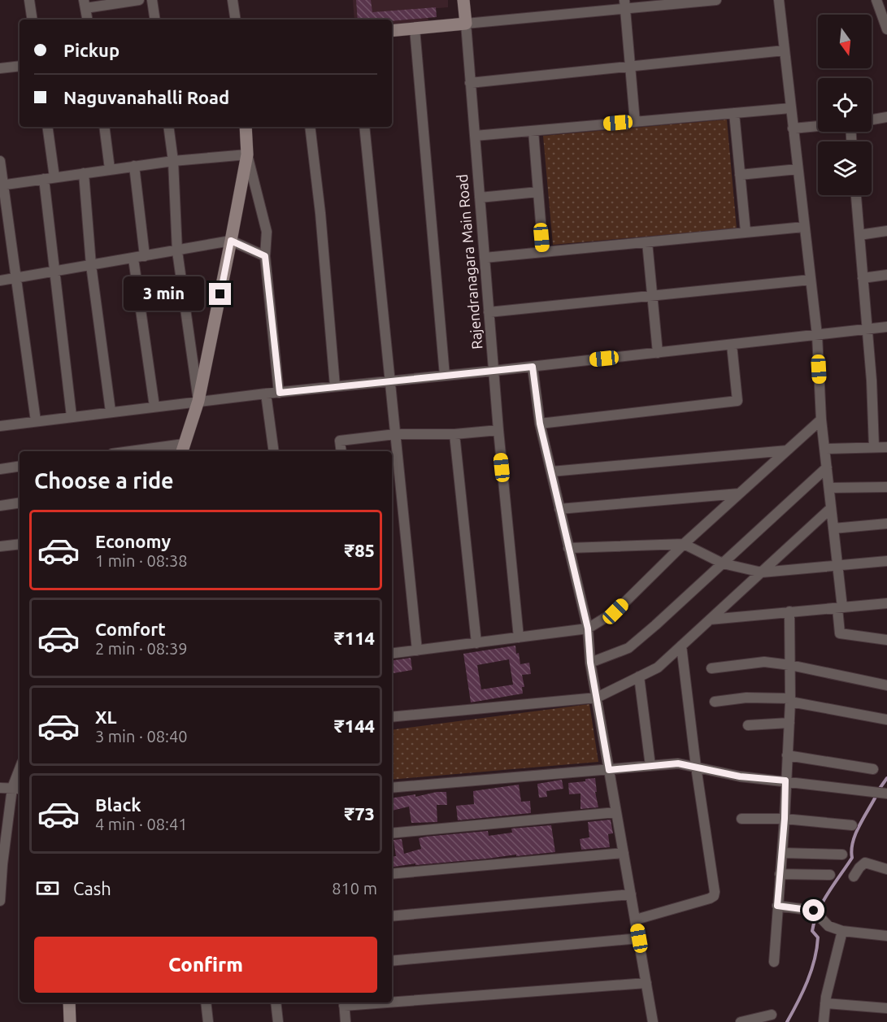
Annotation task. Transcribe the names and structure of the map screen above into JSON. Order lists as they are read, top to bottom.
{
  "streets": {
    "street": ["Rajendranagara Main Road"]
  },
  "north": "bottom",
  "page": {
    "banner": ["Pickup", "Naguvanahalli Road"],
    "bubble": "3 min",
    "heading": "Choose a ride",
    "list": [
      {
        "name": "Economy",
        "note": "1 min · 08:38",
        "value": "₹85"
      },
      {
        "name": "Comfort",
        "note": "2 min · 08:39",
        "value": "₹114"
      },
      {
        "name": "XL",
        "note": "3 min · 08:40",
        "value": "₹144"
      },
      {
        "name": "Black",
        "note": "4 min · 08:41",
        "value": "₹73"
      }
    ],
    "pay": ["Cash", "810 m"],
    "buttons": "Confirm"
  }
}
